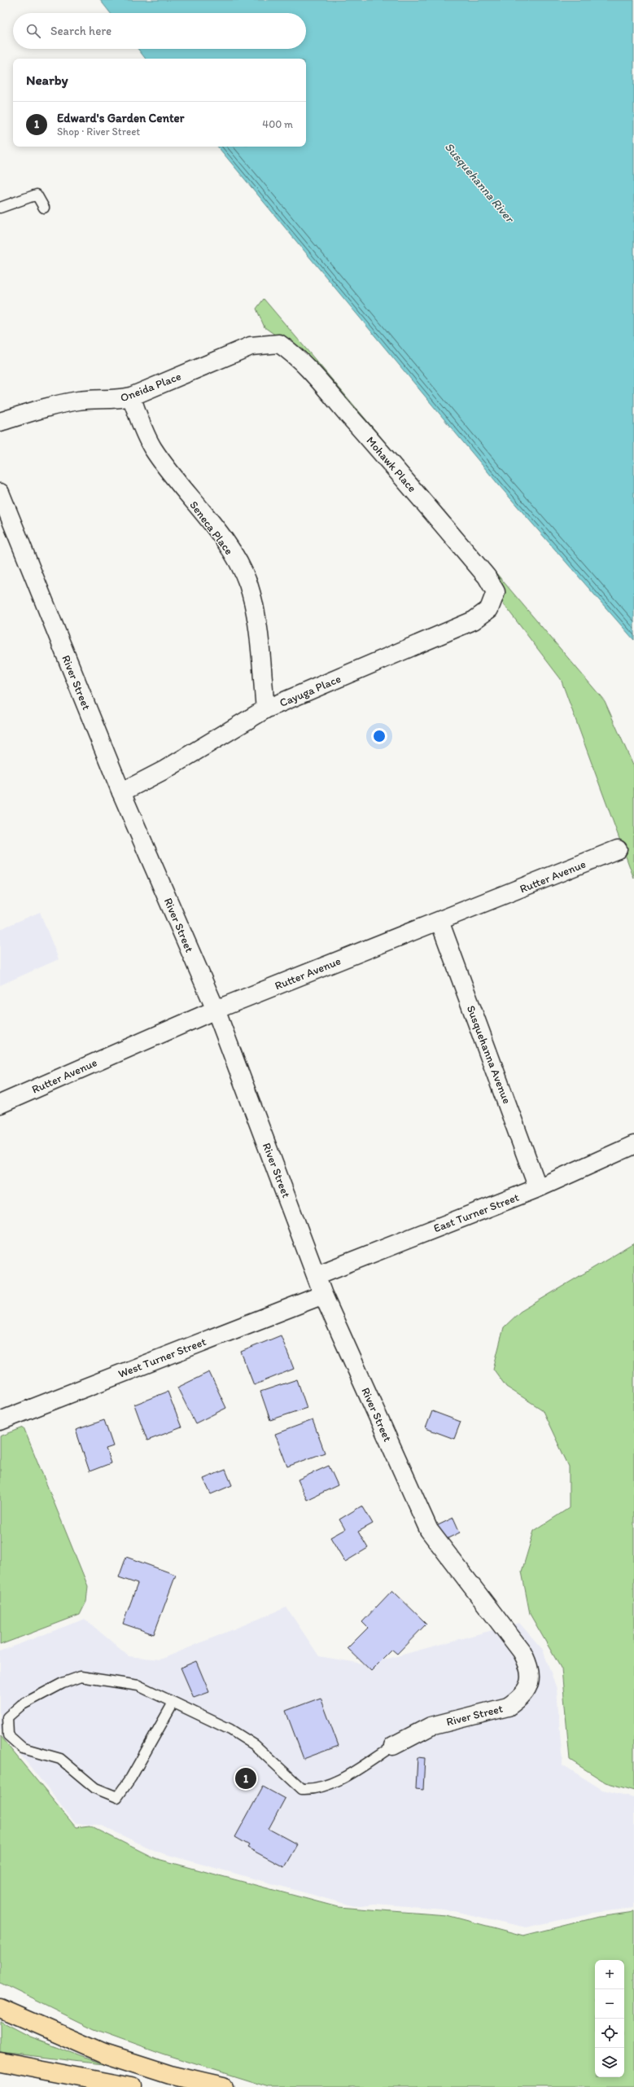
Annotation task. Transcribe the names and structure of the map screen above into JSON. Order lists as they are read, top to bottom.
{
  "streets": {
    "street": [
      "Oneida Place",
      "Mohawk Place",
      "Seneca Place",
      "River Street",
      "Cayuga Place",
      "Rutter Avenue",
      "Susquehanna Avenue",
      "East Turner Street",
      "West Turner Street"
    ]
  },
  "crossings": [
    ["Oneida Place", "Mohawk Place"],
    ["Oneida Place", "Seneca Place"],
    ["Mohawk Place", "Cayuga Place"],
    ["Seneca Place", "Cayuga Place"],
    ["River Street", "Cayuga Place"],
    ["River Street", "Rutter Avenue"],
    ["River Street", "East Turner Street"],
    ["River Street", "West Turner Street"],
    ["Rutter Avenue", "Susquehanna Avenue"],
    ["Susquehanna Avenue", "East Turner Street"]
  ],
  "water": ["Susquehanna River"],
  "page": {
    "search": "Search here",
    "heading": "Nearby",
    "list": [
      {
        "mark": "1",
        "name": "Edward's Garden Center",
        "note": "Shop · River Street",
        "value": "400 m"
      }
    ],
    "pins": "1",
    "map_buttons": ["+", "−"]
  }
}
